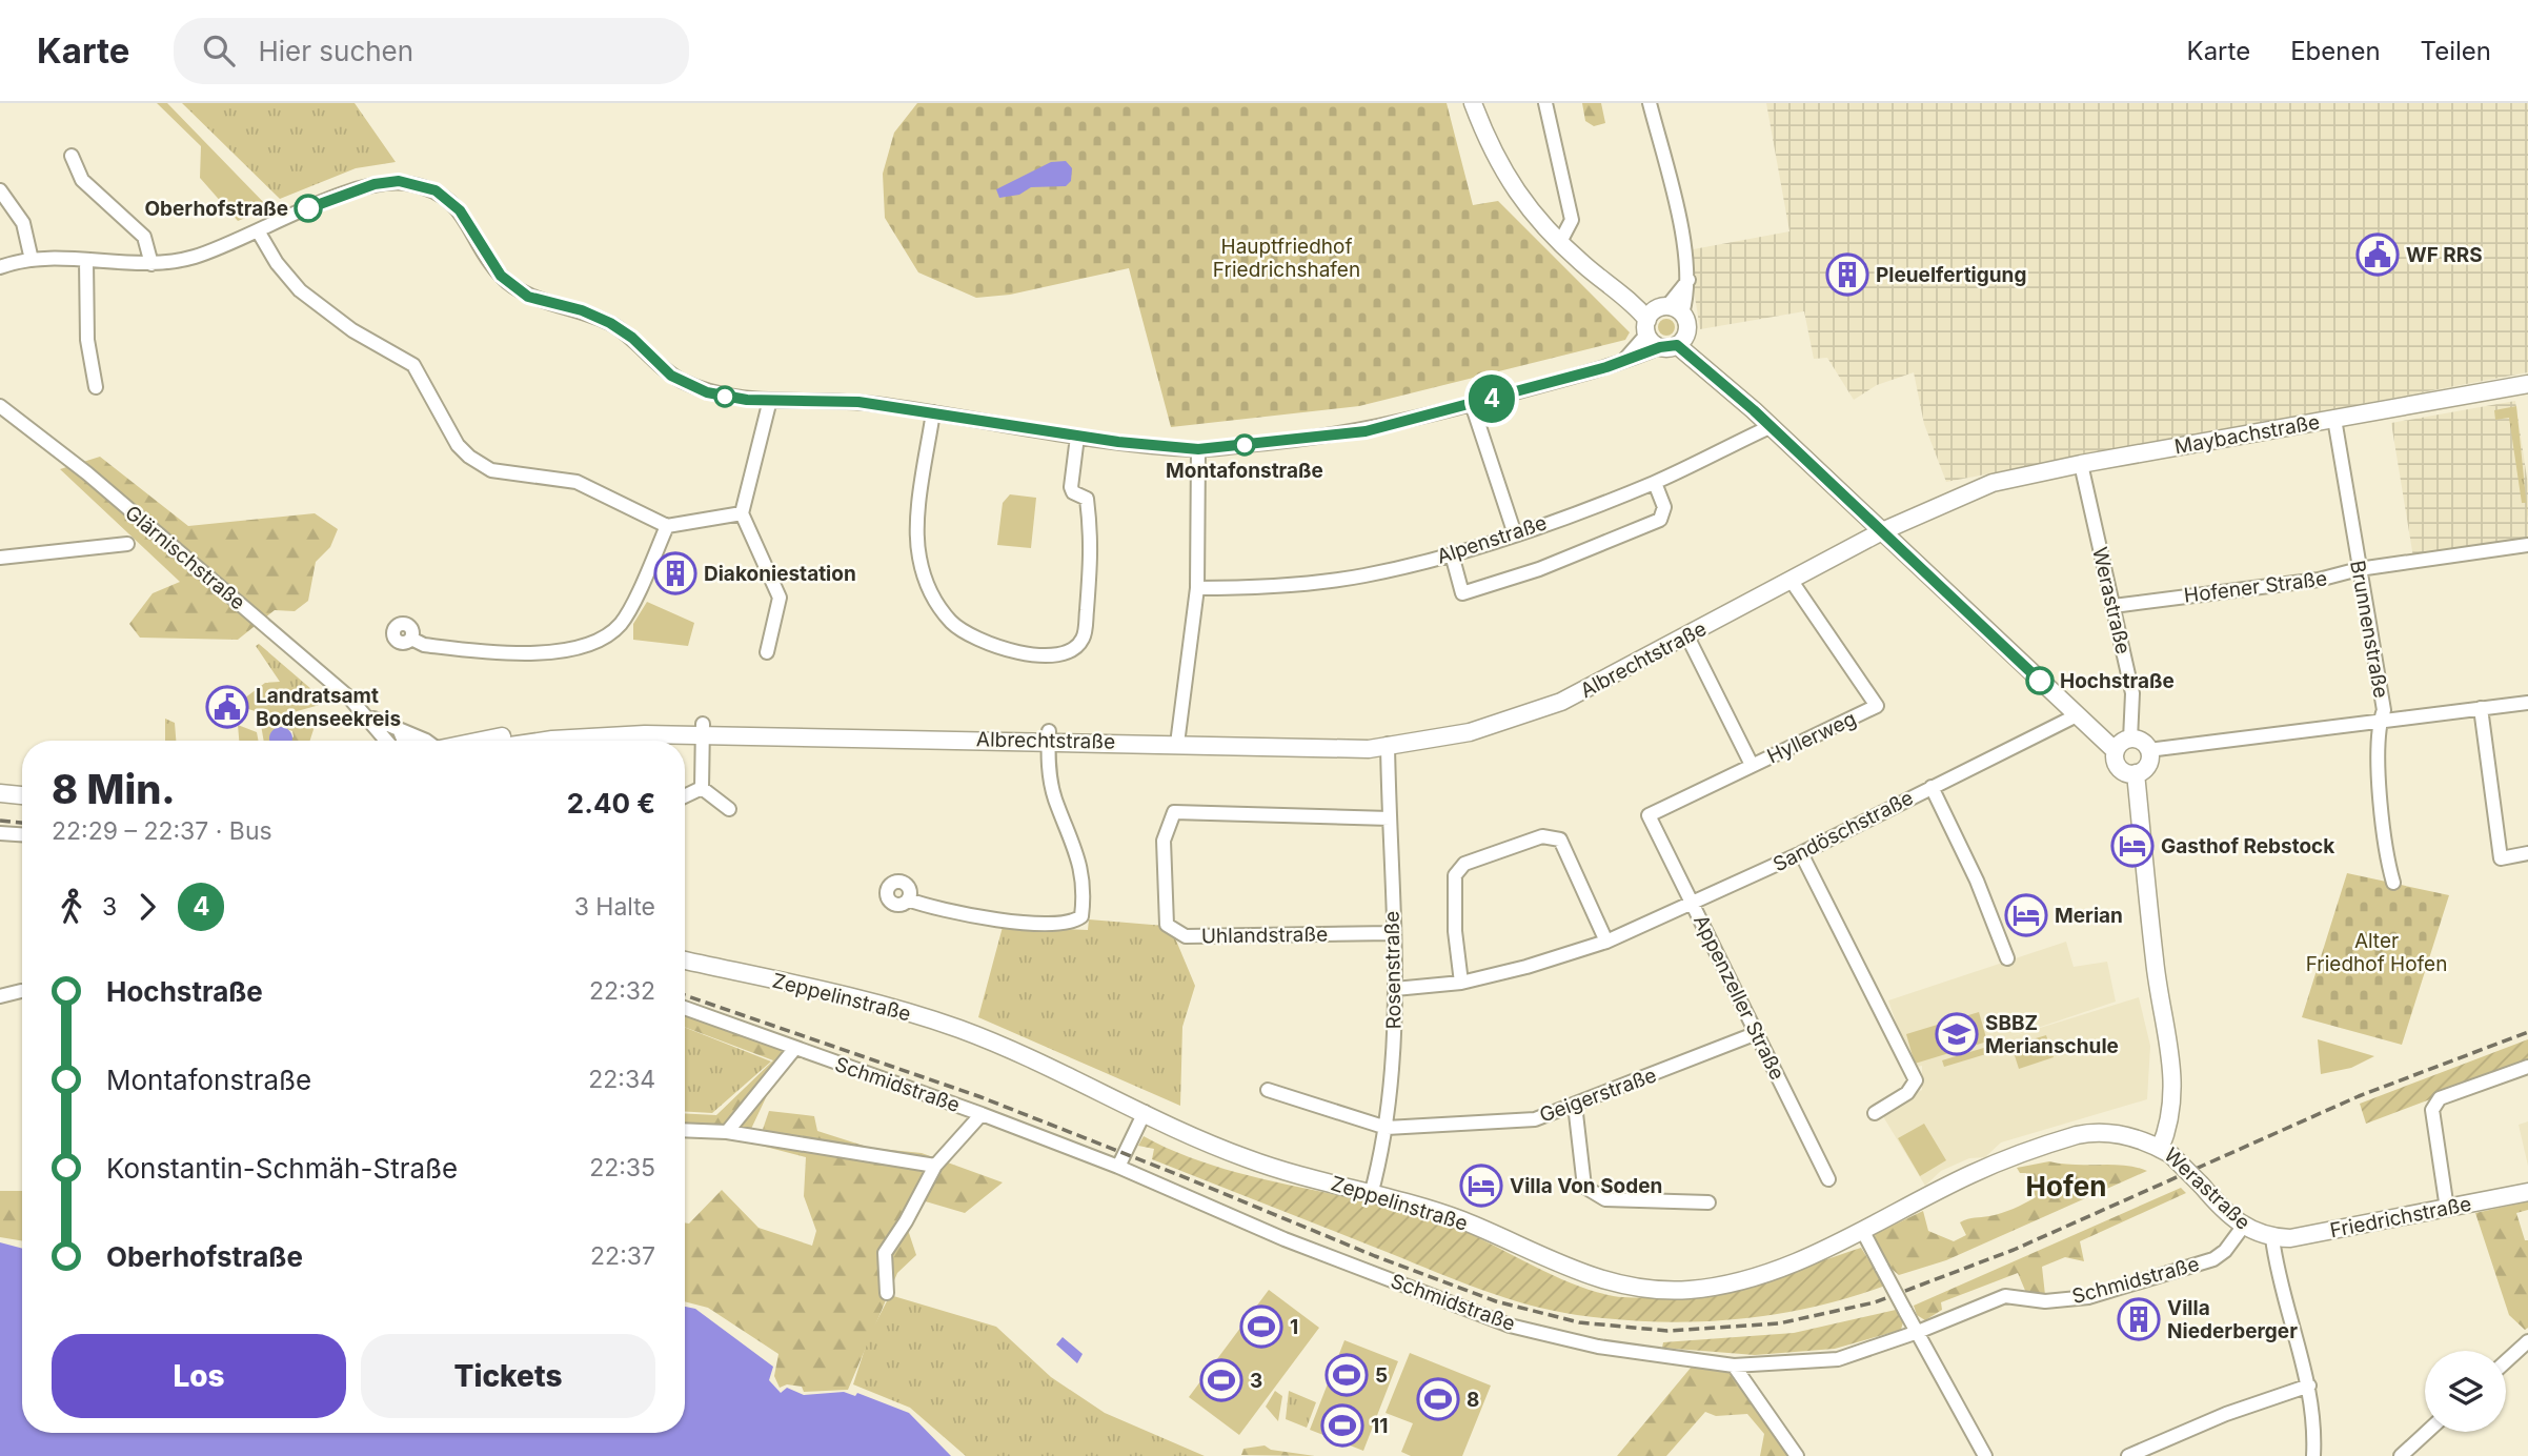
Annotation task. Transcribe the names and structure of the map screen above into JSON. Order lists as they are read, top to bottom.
{
  "streets": {
    "main road": [
      "Maybachstraße",
      "Werastraße",
      "Albrechtstraße",
      "Zeppelinstraße",
      "Friedrichstraße"
    ],
    "street": [
      "Alpenstraße",
      "Glärnischstraße",
      "Hofener Straße",
      "Brunnenstraße",
      "Hyllerweg",
      "Sandöschstraße",
      "Uhlandstraße",
      "Rosenstraße",
      "Appenzeller Straße",
      "Schmidstraße",
      "Geigerstraße"
    ]
  },
  "crossings": [
    ["Maybachstraße", "Werastraße"],
    ["Maybachstraße", "Brunnenstraße"],
    ["Maybachstraße", "Albrechtstraße"],
    ["Hofener Straße", "Werastraße"],
    ["Hofener Straße", "Brunnenstraße"],
    ["Werastraße", "Zeppelinstraße"],
    ["Werastraße", "Schmidstraße"],
    ["Werastraße", "Friedrichstraße"],
    ["Albrechtstraße", "Hyllerweg"],
    ["Albrechtstraße", "Rosenstraße"],
    ["Hyllerweg", "Appenzeller Straße"],
    ["Sandöschstraße", "Rosenstraße"],
    ["Sandöschstraße", "Appenzeller Straße"],
    ["Uhlandstraße", "Rosenstraße"],
    ["Rosenstraße", "Zeppelinstraße"],
    ["Rosenstraße", "Geigerstraße"],
    ["Appenzeller Straße", "Geigerstraße"]
  ],
  "districts": ["Hofen"],
  "parks": ["Hauptfriedhof Friedrichshafen", "Alter Friedhof Hofen"],
  "places": {
    "other": ["Oberhofstraße", "Montafonstraße", "Hochstraße"],
    "public building": ["WF RRS", "Landratsamt Bodenseekreis"],
    "building": ["Pleuelfertigung", "Diakoniestation", "Villa Niederberger"],
    "hotel": ["Gasthof Rebstock", "Merian", "Villa Von Soden"],
    "school or university": ["SBBZ Merianschule"],
    "sports": [
      "1",
      "5",
      "3",
      "8",
      "11"
    ]
  },
  "lines": ["bus line 4"],
  "page": {
    "header": "Karte",
    "search": "Hier suchen",
    "nav": ["Karte", "Ebenen", "Teilen"],
    "on_map": "4",
    "heading": ["8 Min.", "22:29 – 22:37 · Bus", "2.40 €"],
    "legs": ["3", "4", "3 Halte"],
    "list": [
      {
        "name": "Hochstraße",
        "value": "22:32"
      },
      {
        "name": "Montafonstraße",
        "value": "22:34"
      },
      {
        "name": "Konstantin-Schmäh-Straße",
        "value": "22:35"
      },
      {
        "name": "Oberhofstraße",
        "value": "22:37"
      }
    ],
    "buttons": ["Los", "Tickets"]
  }
}
